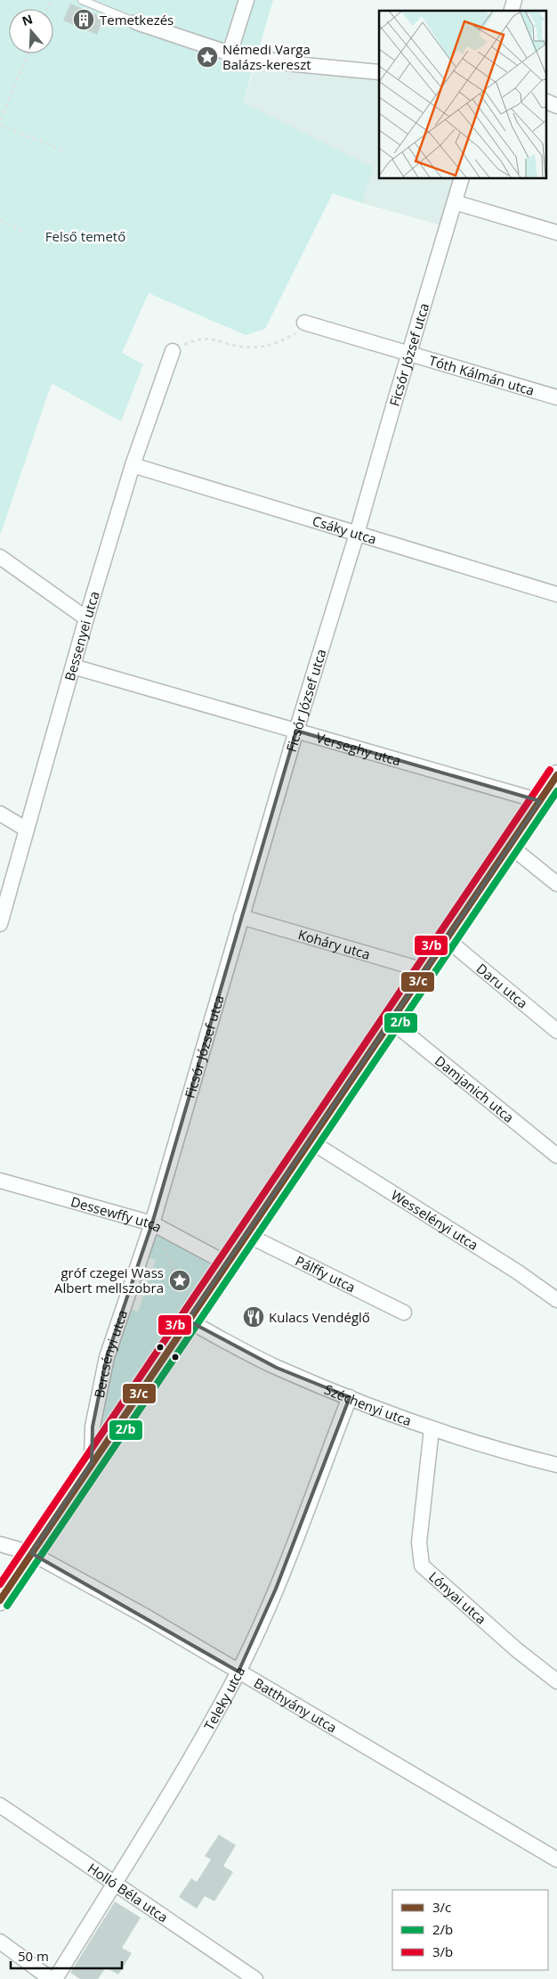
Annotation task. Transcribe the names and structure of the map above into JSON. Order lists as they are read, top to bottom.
{
  "streets": {
    "street": [
      "Ficsór József utca",
      "Tóth Kálmán utca",
      "Csáky utca",
      "Bessenyei utca",
      "Verseghy utca",
      "Koháry utca",
      "Daru utca",
      "Damjanich utca",
      "Dessewffy utca",
      "Wesselényi utca",
      "Pálffy utca",
      "Bercsényi utca",
      "Széchenyi utca",
      "Lónyai utca",
      "Teleky utca",
      "Batthyány utca",
      "Holló Béla utca"
    ]
  },
  "crossings": [
    ["Ficsór József utca", "Tóth Kálmán utca"],
    ["Ficsór József utca", "Csáky utca"],
    ["Ficsór József utca", "Verseghy utca"],
    ["Ficsór József utca", "Koháry utca"],
    ["Ficsór József utca", "Dessewffy utca"],
    ["Ficsór József utca", "Bercsényi utca"],
    ["Csáky utca", "Bessenyei utca"],
    ["Bessenyei utca", "Verseghy utca"],
    ["Dessewffy utca", "Bercsényi utca"],
    ["Széchenyi utca", "Lónyai utca"],
    ["Széchenyi utca", "Teleky utca"],
    ["Teleky utca", "Batthyány utca"],
    ["Teleky utca", "Holló Béla utca"]
  ],
  "parks": ["Felső temető"],
  "places": {
    "building": ["Temetkezés"],
    "place": ["Némedi Varga Balázs-kereszt", "gróf czegei Wass Albert mellszobra"],
    "restaurant": ["Kulacs Vendéglő"]
  },
  "lines": ["transit line 3/b", "transit line 3/c", "transit line 2/b"],
  "legend": ["3/c", "2/b", "3/b"],
  "scale_bar": "50 m",
  "north": "top"
}
